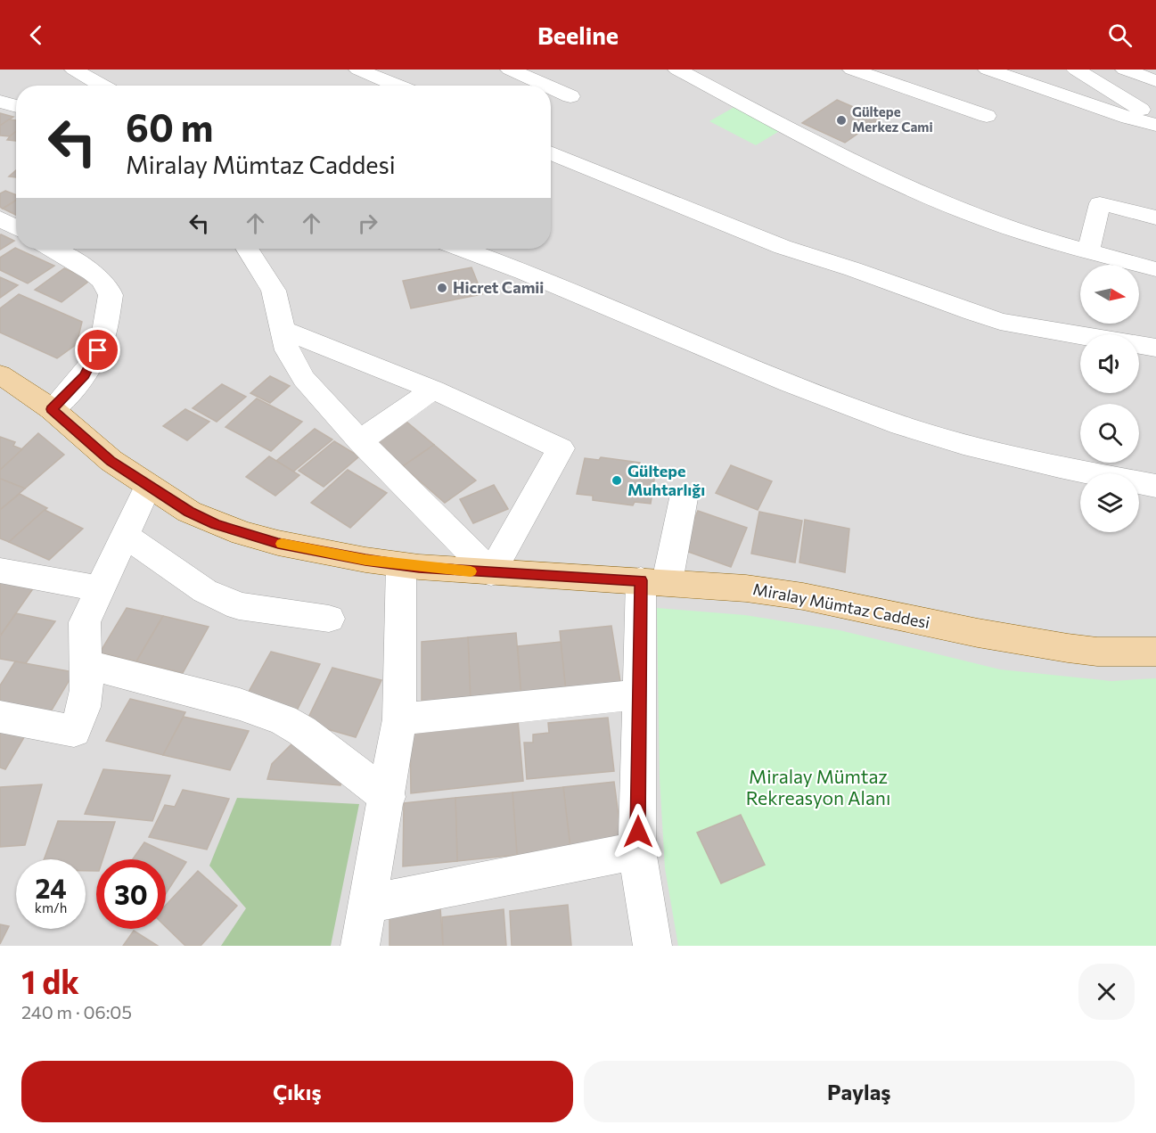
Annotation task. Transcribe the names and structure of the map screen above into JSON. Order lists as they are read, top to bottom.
{
  "streets": {
    "main road": ["Miralay Mümtaz Caddesi"]
  },
  "parks": ["Miralay Mümtaz Rekreasyon Alanı"],
  "places": ["Gültepe Merkez Cami", "Hicret Camii", "Gültepe Muhtarlığı"],
  "north": "right",
  "page": {
    "header": "Beeline",
    "turn": ["60 m", "Miralay Mümtaz Caddesi"],
    "speed": "24 km/h",
    "limit": "30",
    "heading": ["1 dk", "240 m · 06:05"],
    "buttons": ["Çıkış", "Paylaş"]
  }
}
